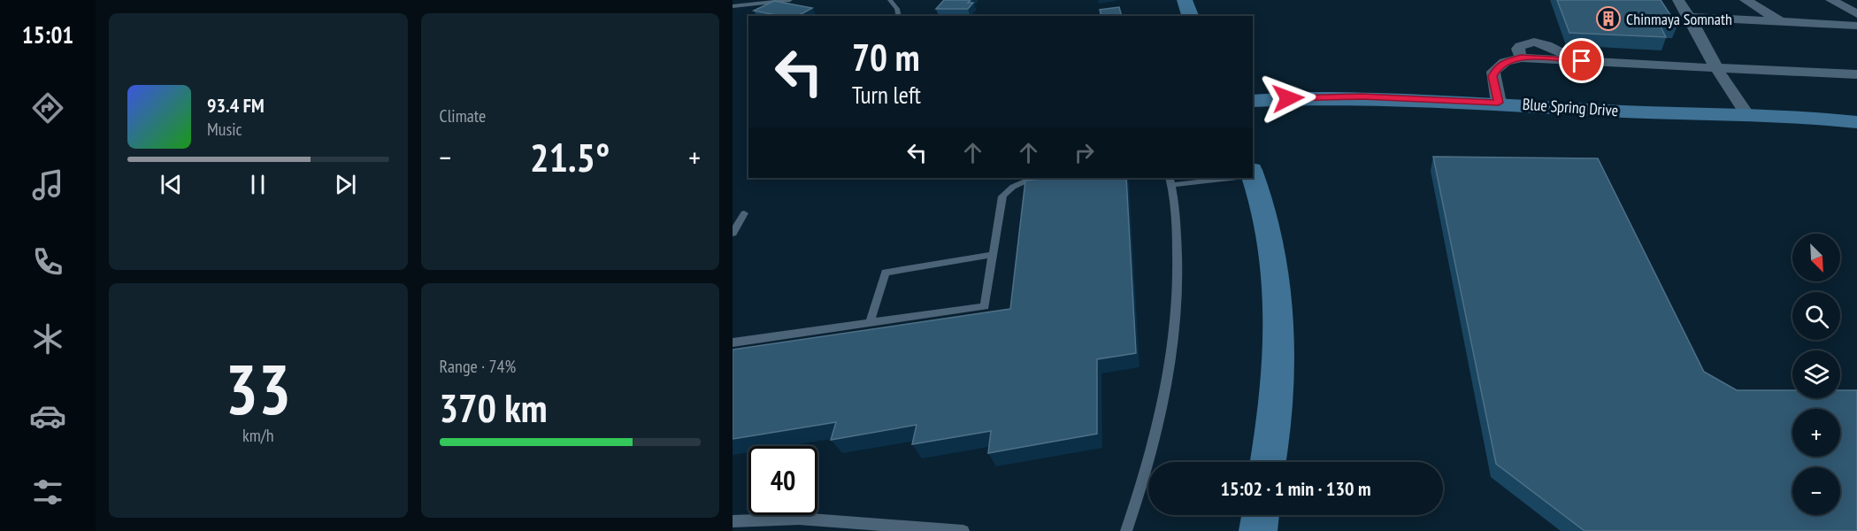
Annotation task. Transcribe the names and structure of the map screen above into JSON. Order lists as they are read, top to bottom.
{
  "streets": {
    "street": ["Blue Spring Drive"]
  },
  "places": {
    "building": ["Chinmaya Somnath"]
  },
  "north": "bottom right",
  "page": {
    "tabs": "15:01",
    "tile": [
      "Climate",
      ["33", "km/h"],
      ["Range · 74%", "370 km"]
    ],
    "turn": ["70 m", "Turn left"],
    "song": ["93.4 FM", "Music"],
    "heat": ["−", "21.5°", "+"],
    "map_buttons": ["+", "−"],
    "limit": "40",
    "trip": "15:02 · 1 min · 130 m"
  }
}
